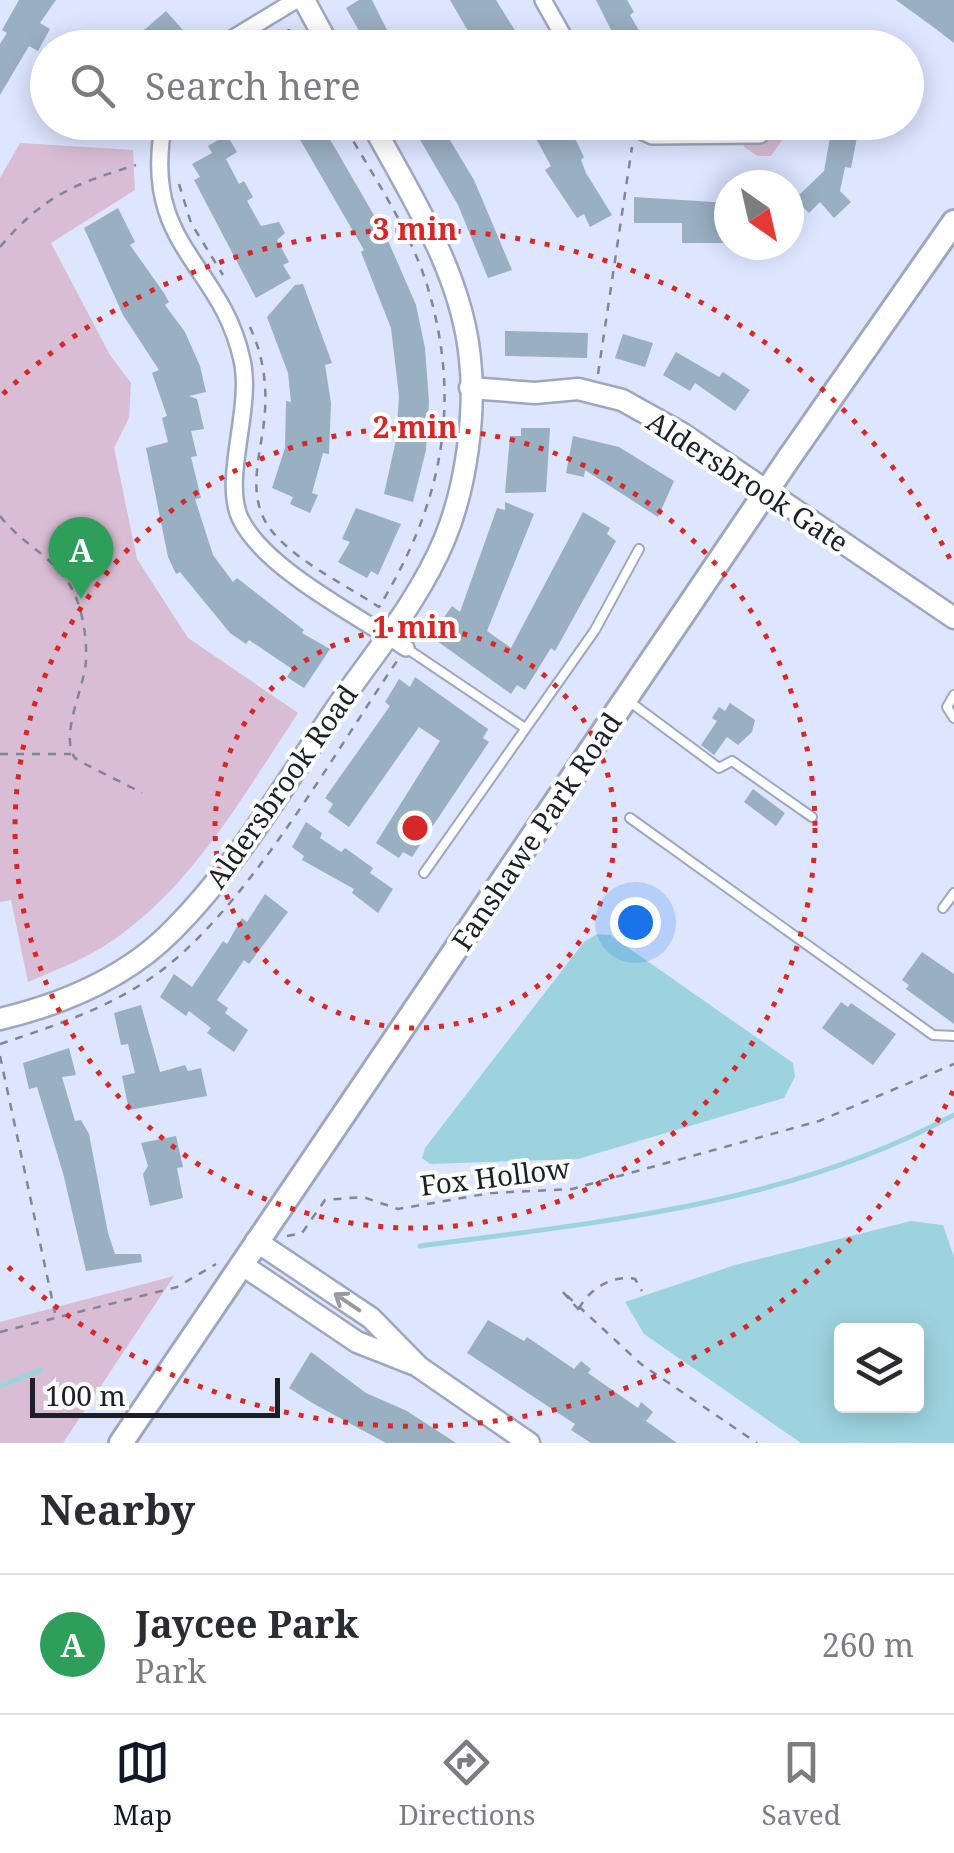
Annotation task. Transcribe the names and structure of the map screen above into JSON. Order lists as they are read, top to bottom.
{
  "streets": {
    "main road": ["Fanshawe Park Road"],
    "street": ["Aldersbrook Gate", "Aldersbrook Road"],
    "path": ["Fox Hollow"]
  },
  "crossings": [
    ["Aldersbrook Gate", "Aldersbrook Road"],
    ["Aldersbrook Gate", "Fanshawe Park Road"],
    ["Fanshawe Park Road", "Fox Hollow"]
  ],
  "scale_bar": "100 m",
  "north": "bottom right",
  "page": {
    "search": "Search here",
    "pins": "A",
    "scale": "100 m",
    "heading": "Nearby",
    "list": [
      {
        "mark": "A",
        "name": "Jaycee Park",
        "note": "Park",
        "value": "260 m"
      }
    ],
    "nav": ["Map", "Directions", "Saved"]
  },
  "rings": ["3 min", "2 min", "1 min"]
}
